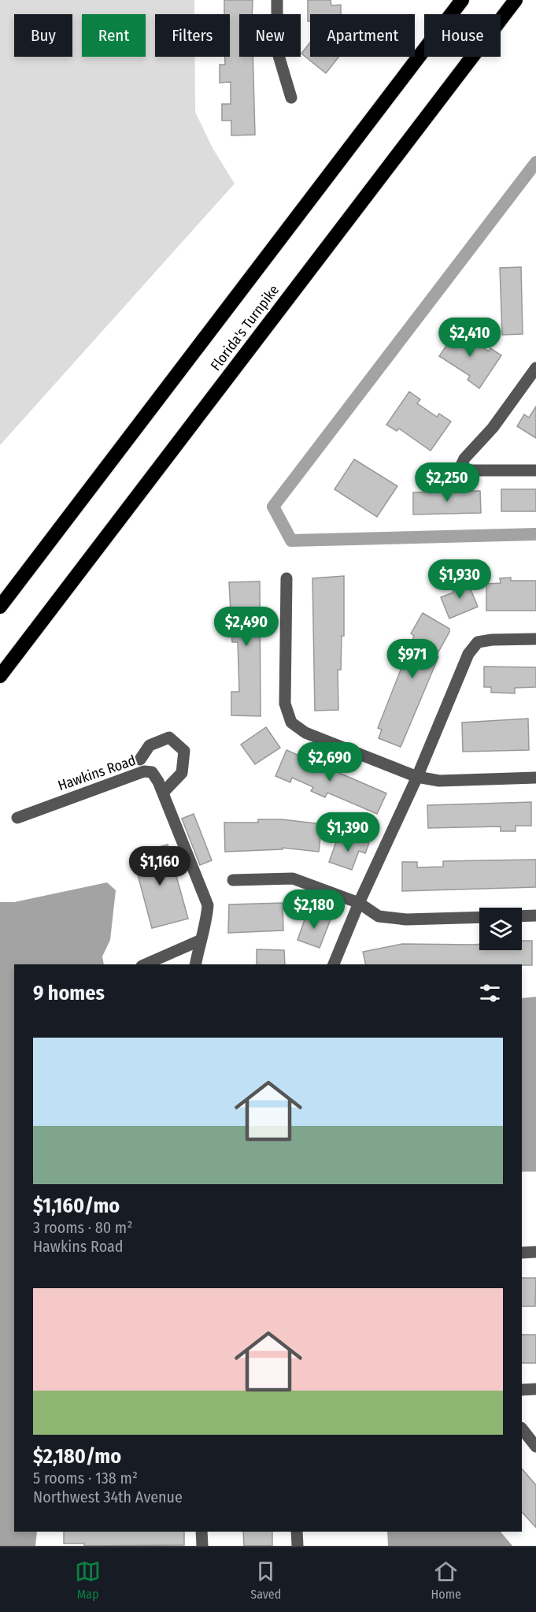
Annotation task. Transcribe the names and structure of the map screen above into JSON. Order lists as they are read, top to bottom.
{
  "streets": {
    "highway": ["Florida's Turnpike"],
    "street": ["Hawkins Road"]
  },
  "page": {
    "chip": [
      "Buy",
      "Rent",
      "Filters",
      "New",
      "Apartment",
      "House"
    ],
    "price": [
      "$2,410",
      "$2,250",
      "$1,930",
      "$2,490",
      "$971",
      "$2,690",
      "$1,390",
      "$1,160",
      "$2,180"
    ],
    "heading": "9 homes",
    "list": [
      {
        "name": "$1,160/mo",
        "note": "3 rooms · 80 m² · Hawkins Road"
      },
      {
        "name": "$2,180/mo",
        "note": "5 rooms · 138 m² · Northwest 34th Avenue"
      }
    ],
    "tabs": ["Map", "Saved", "Home"]
  }
}
